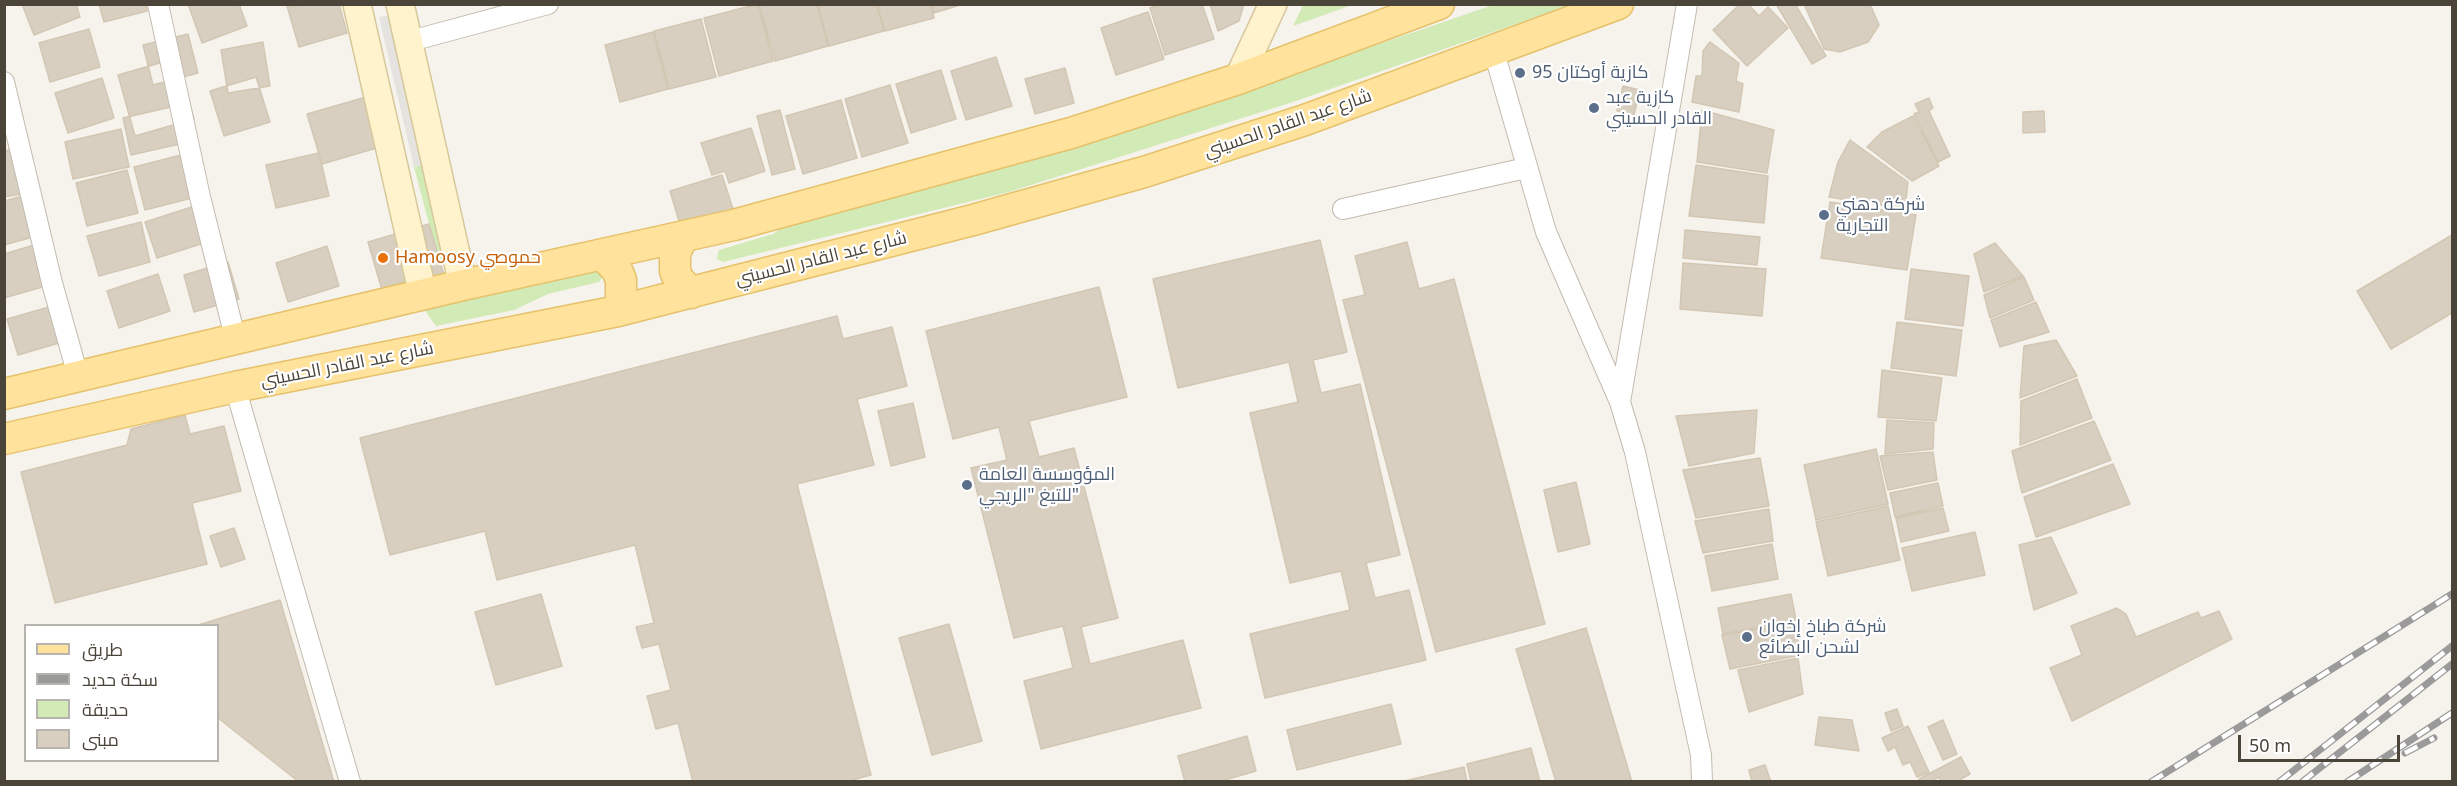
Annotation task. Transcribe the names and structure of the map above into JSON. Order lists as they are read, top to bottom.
{
  "streets": {
    "main road": ["شارع عبد القادر الحسيني"]
  },
  "places": [
    "كازية أوكتان 95",
    "كازية عبد القادر الحسيني",
    "شركة دهني التجارية",
    "Hamoosy حموصي",
    "المؤوسسة العامة للتيغ \"الريجي\"",
    "شركة طباخ إخوان لشحن البضائع"
  ],
  "legend": [
    "طريق",
    "سكة حديد",
    "حديقة",
    "مبنى"
  ],
  "scale_bar": "50 m"
}
